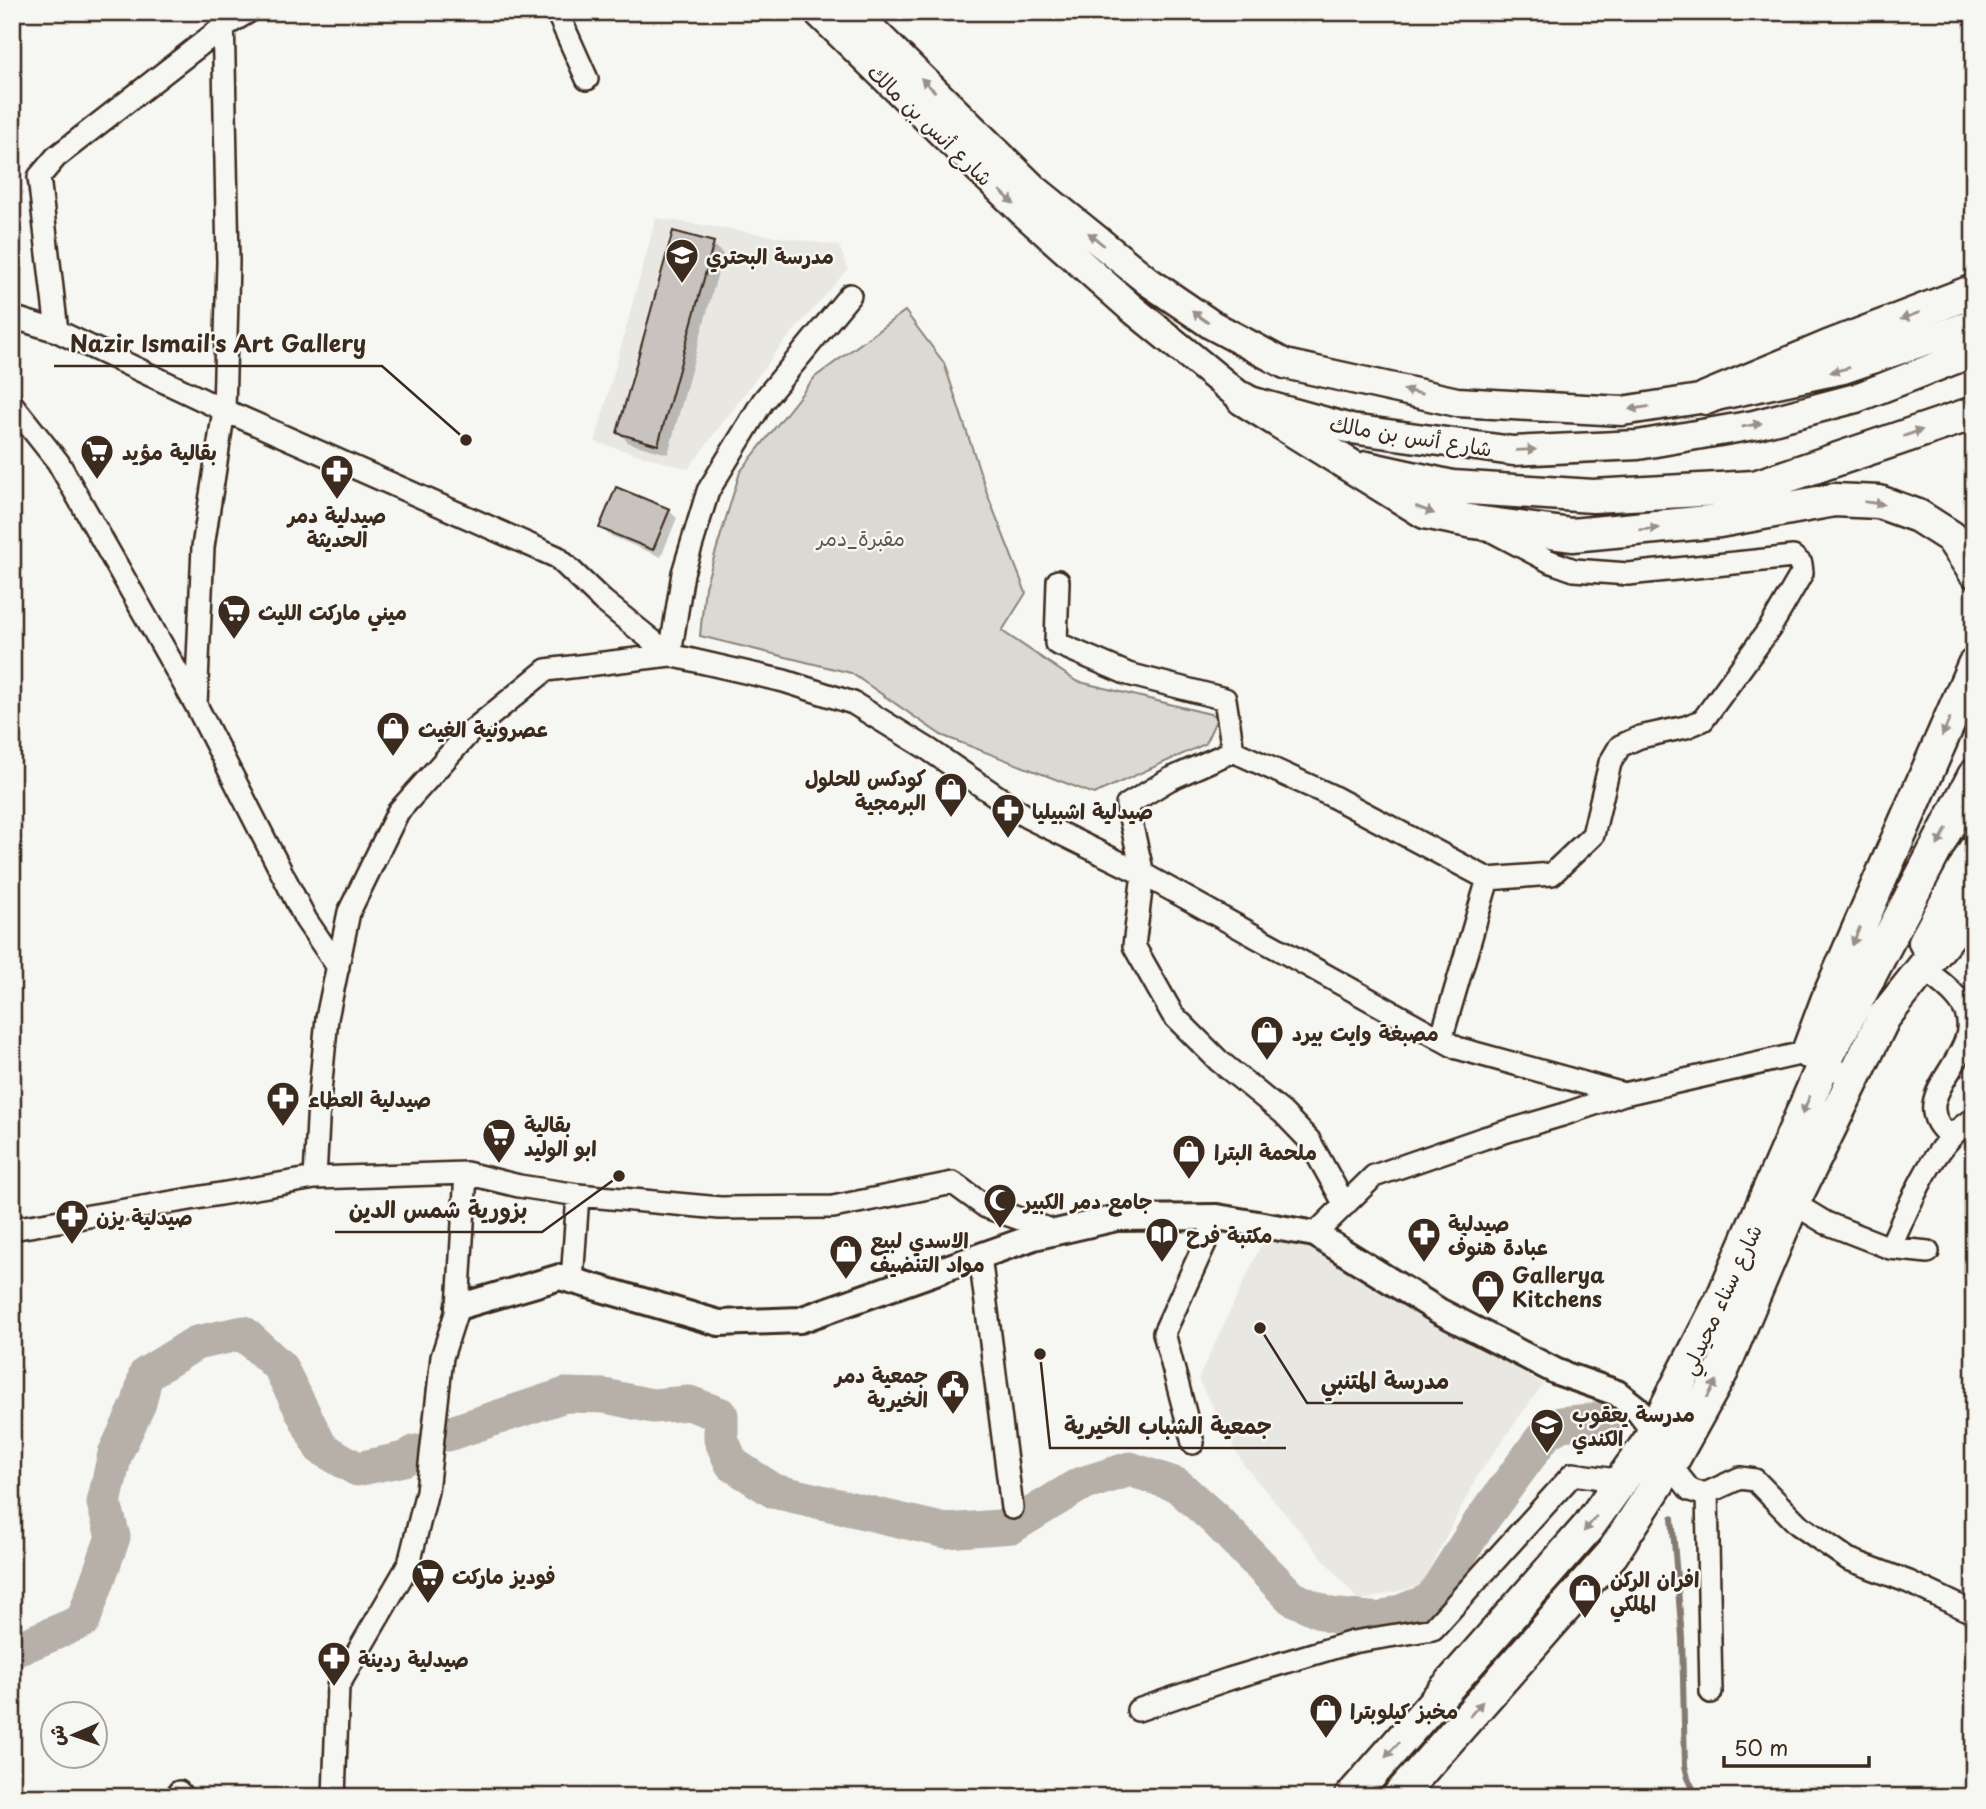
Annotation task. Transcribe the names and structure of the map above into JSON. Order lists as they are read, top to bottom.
{
  "streets": {
    "main road": ["شارع أنس بن مالك", "شارع سناء محيدلي"]
  },
  "parks": ["مقبرة_دمر"],
  "places": {
    "school or university": ["مدرسة البحتري", "مدرسة يعقوب الكندي"],
    "other": [
      "Nazir Ismail's Art Gallery",
      "بزورية شمس الدين",
      "مدرسة المتنبي",
      "جمعية الشباب الخيرية"
    ],
    "supermarket": [
      "بقالية مؤيد",
      "ميني ماركت الليث",
      "بقالية ابو الوليد",
      "فوديز ماركت"
    ],
    "pharmacy": [
      "صيدلية دمر الحديثة",
      "صيدلية اشبيليا",
      "صيدلية العطاء",
      "صيدلية يزن",
      "صيدلية عبادة هنوف",
      "صيدلية ردينة"
    ],
    "shop": [
      "عصرونية الغيث",
      "كودكس للحلول البرمجية",
      "مصبغة وايت بيرد",
      "ملحمة البترا",
      "الاسدي لبيع مواد التنضيف",
      "Gallerya Kitchens",
      "افران الركن الملكي",
      "مخبز كيلوبترا"
    ],
    "mosque": ["جامع دمر الكبير"],
    "library": ["مكتبة فرح"],
    "public building": ["جمعية دمر الخيرية"]
  },
  "scale_bar": "50 m",
  "north": "left"
}
